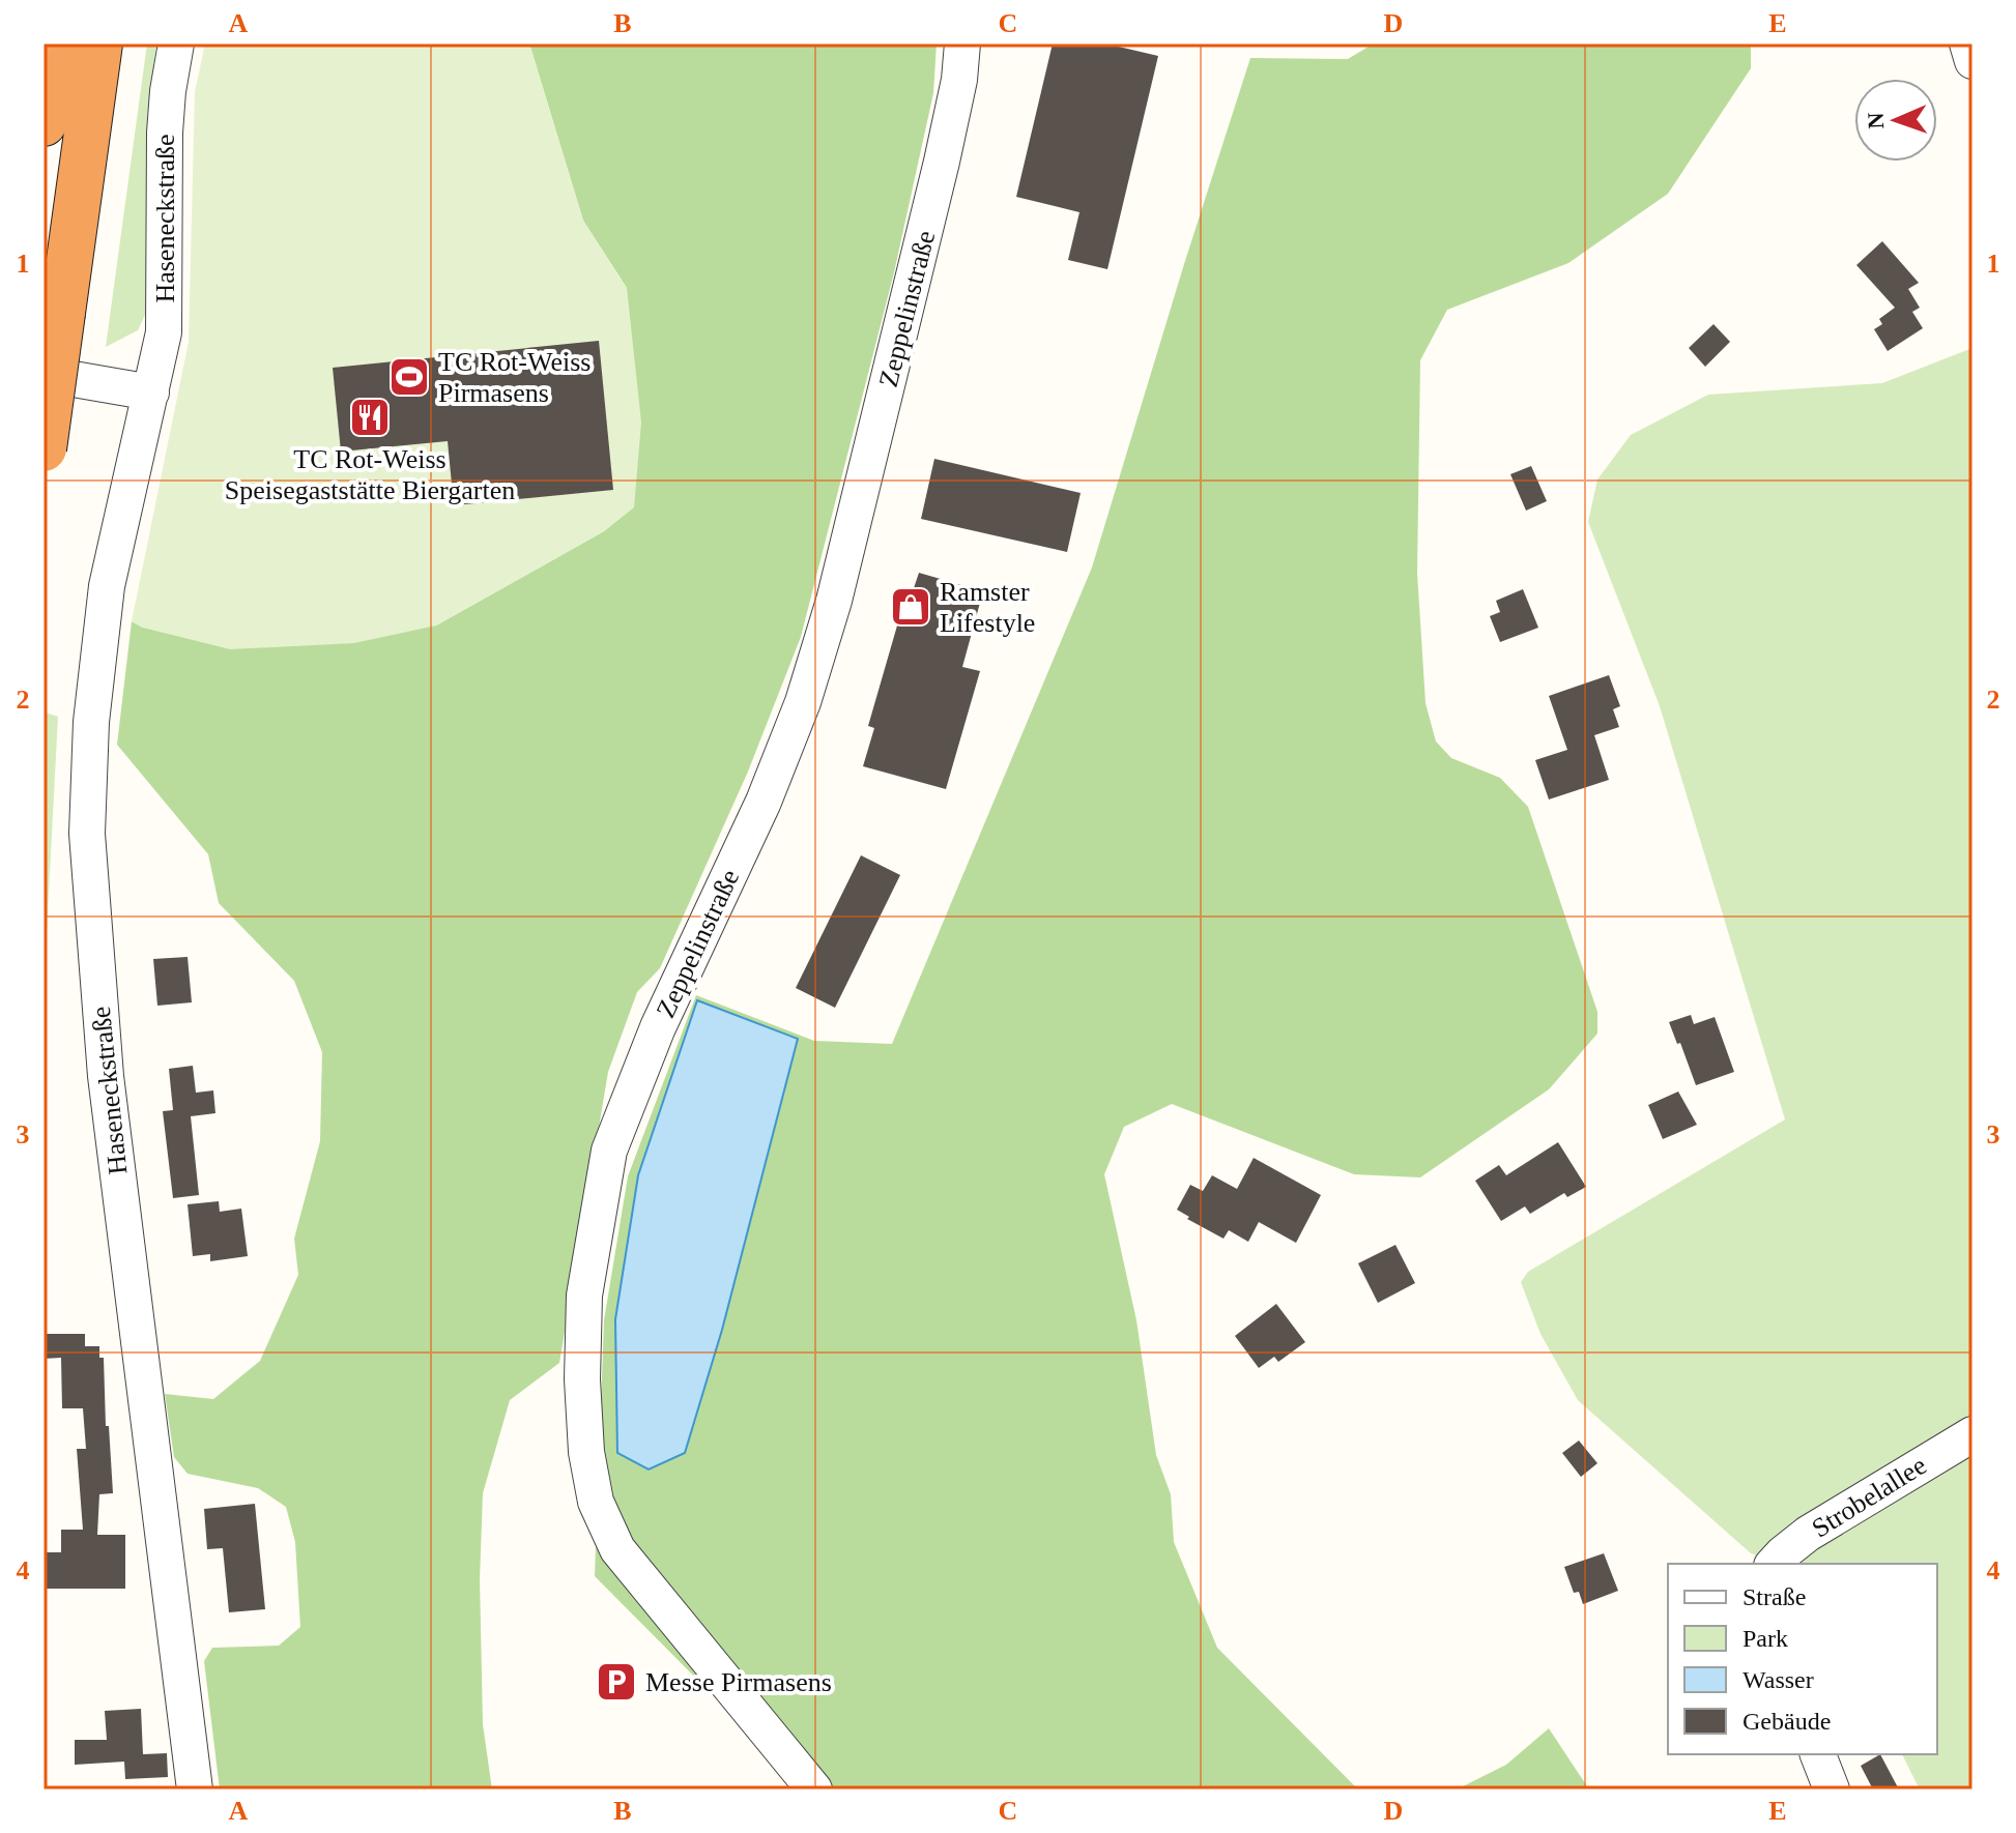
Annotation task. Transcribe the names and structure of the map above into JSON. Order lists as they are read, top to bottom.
{
  "streets": {
    "street": ["Haseneckstraße", "Zeppelinstraße", "Strobelallee"]
  },
  "places": {
    "sports": ["TC Rot-Weiss Pirmasens"],
    "restaurant": ["TC Rot-Weiss Speisegaststätte Biergarten"],
    "shop": ["Ramster Lifestyle"],
    "parking": ["Messe Pirmasens"]
  },
  "legend": [
    "Straße",
    "Park",
    "Wasser",
    "Gebäude"
  ],
  "north": "left",
  "grid": {
    "columns": [
      "A",
      "B",
      "C",
      "D",
      "E"
    ],
    "rows": [
      "1",
      "2",
      "3",
      "4"
    ]
  }
}
